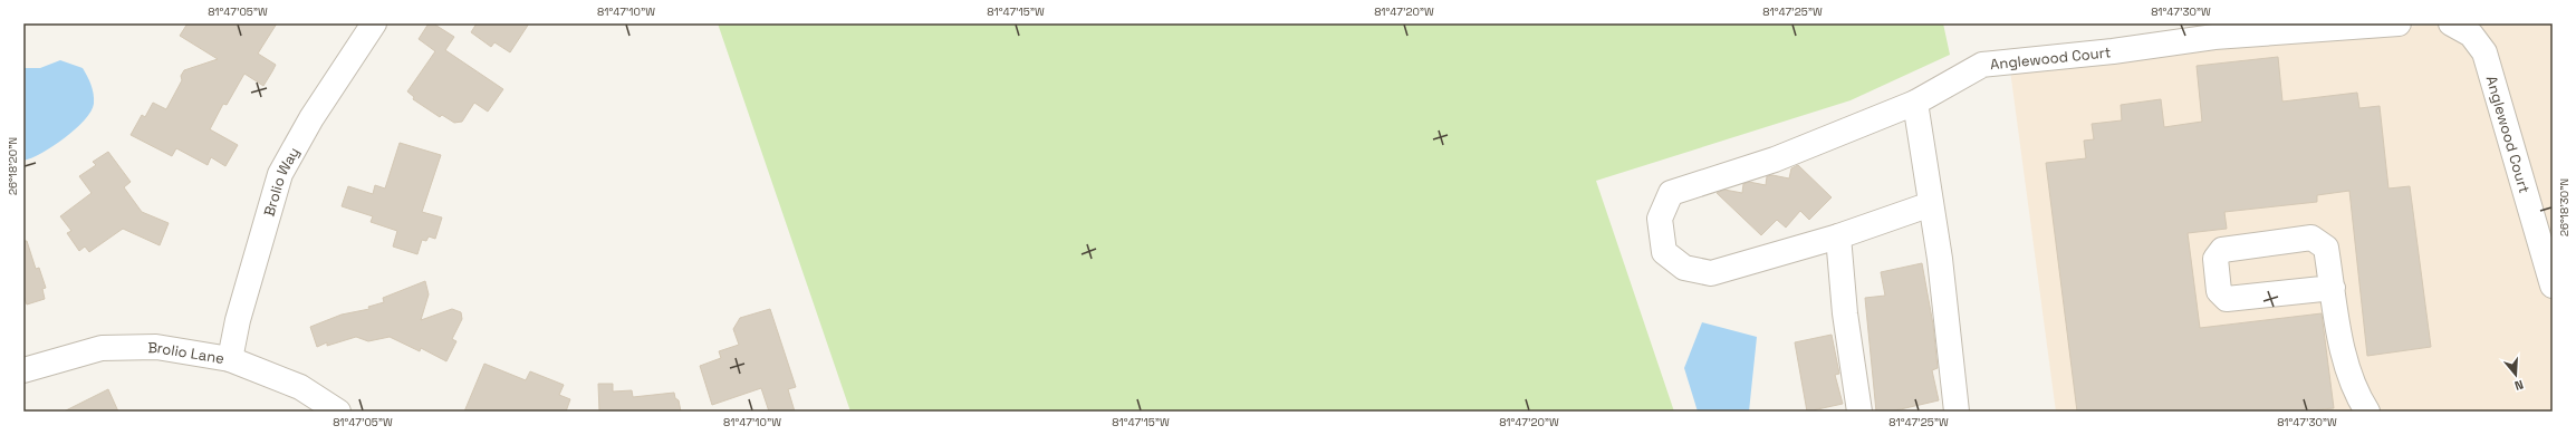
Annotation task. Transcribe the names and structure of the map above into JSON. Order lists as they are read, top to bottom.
{
  "streets": {
    "street": ["Anglewood Court", "Brolio Way", "Brolio Lane"]
  },
  "crossings": [
    ["Brolio Way", "Brolio Lane"]
  ],
  "north": "bottom",
  "coordinates": [
    "81°47'05\"W",
    "81°47'10\"W",
    "81°47'15\"W",
    "81°47'20\"W",
    "81°47'25\"W",
    "81°47'30\"W",
    "26°18'20\"N",
    "26°18'30\"N"
  ]
}
